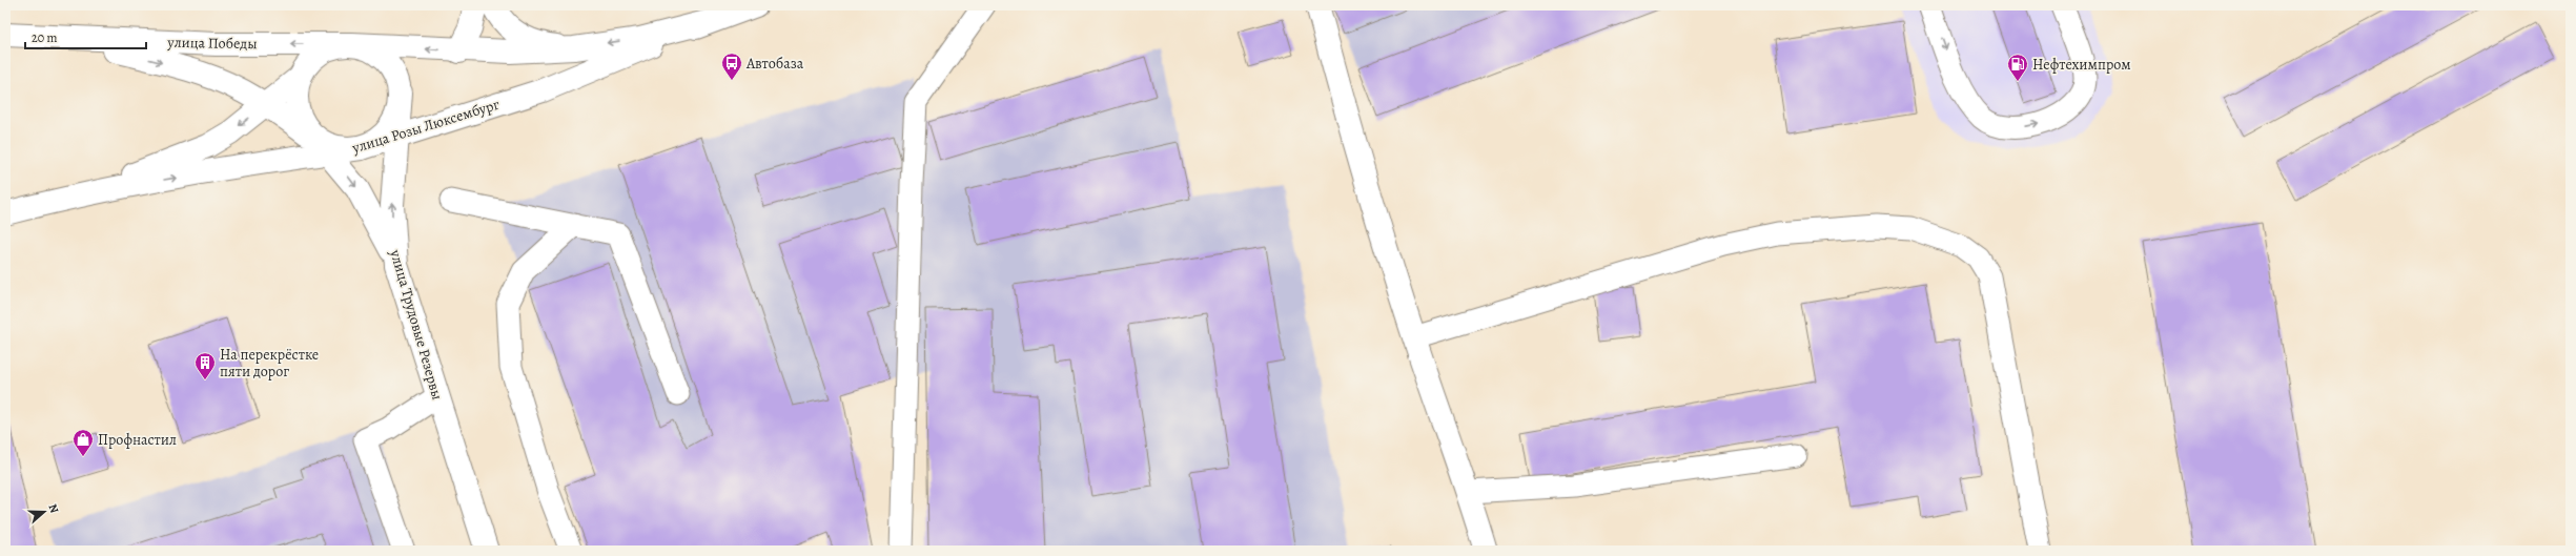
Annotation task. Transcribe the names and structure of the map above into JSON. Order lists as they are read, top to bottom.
{
  "streets": {
    "street": ["улица Победы", "улица Розы Люксембург", "улица Трудовые Резервы"]
  },
  "crossings": [
    ["улица Победы", "улица Розы Люксембург"],
    ["улица Победы", "улица Трудовые Резервы"],
    ["улица Розы Люксембург", "улица Трудовые Резервы"]
  ],
  "places": {
    "bus stop": ["Автобаза"],
    "fuel station": ["Нефтехимпром"],
    "building": ["На перекрёстке пяти дорог"],
    "shop": ["Профнастил"]
  },
  "scale_bar": "20 m",
  "north": "right"
}
